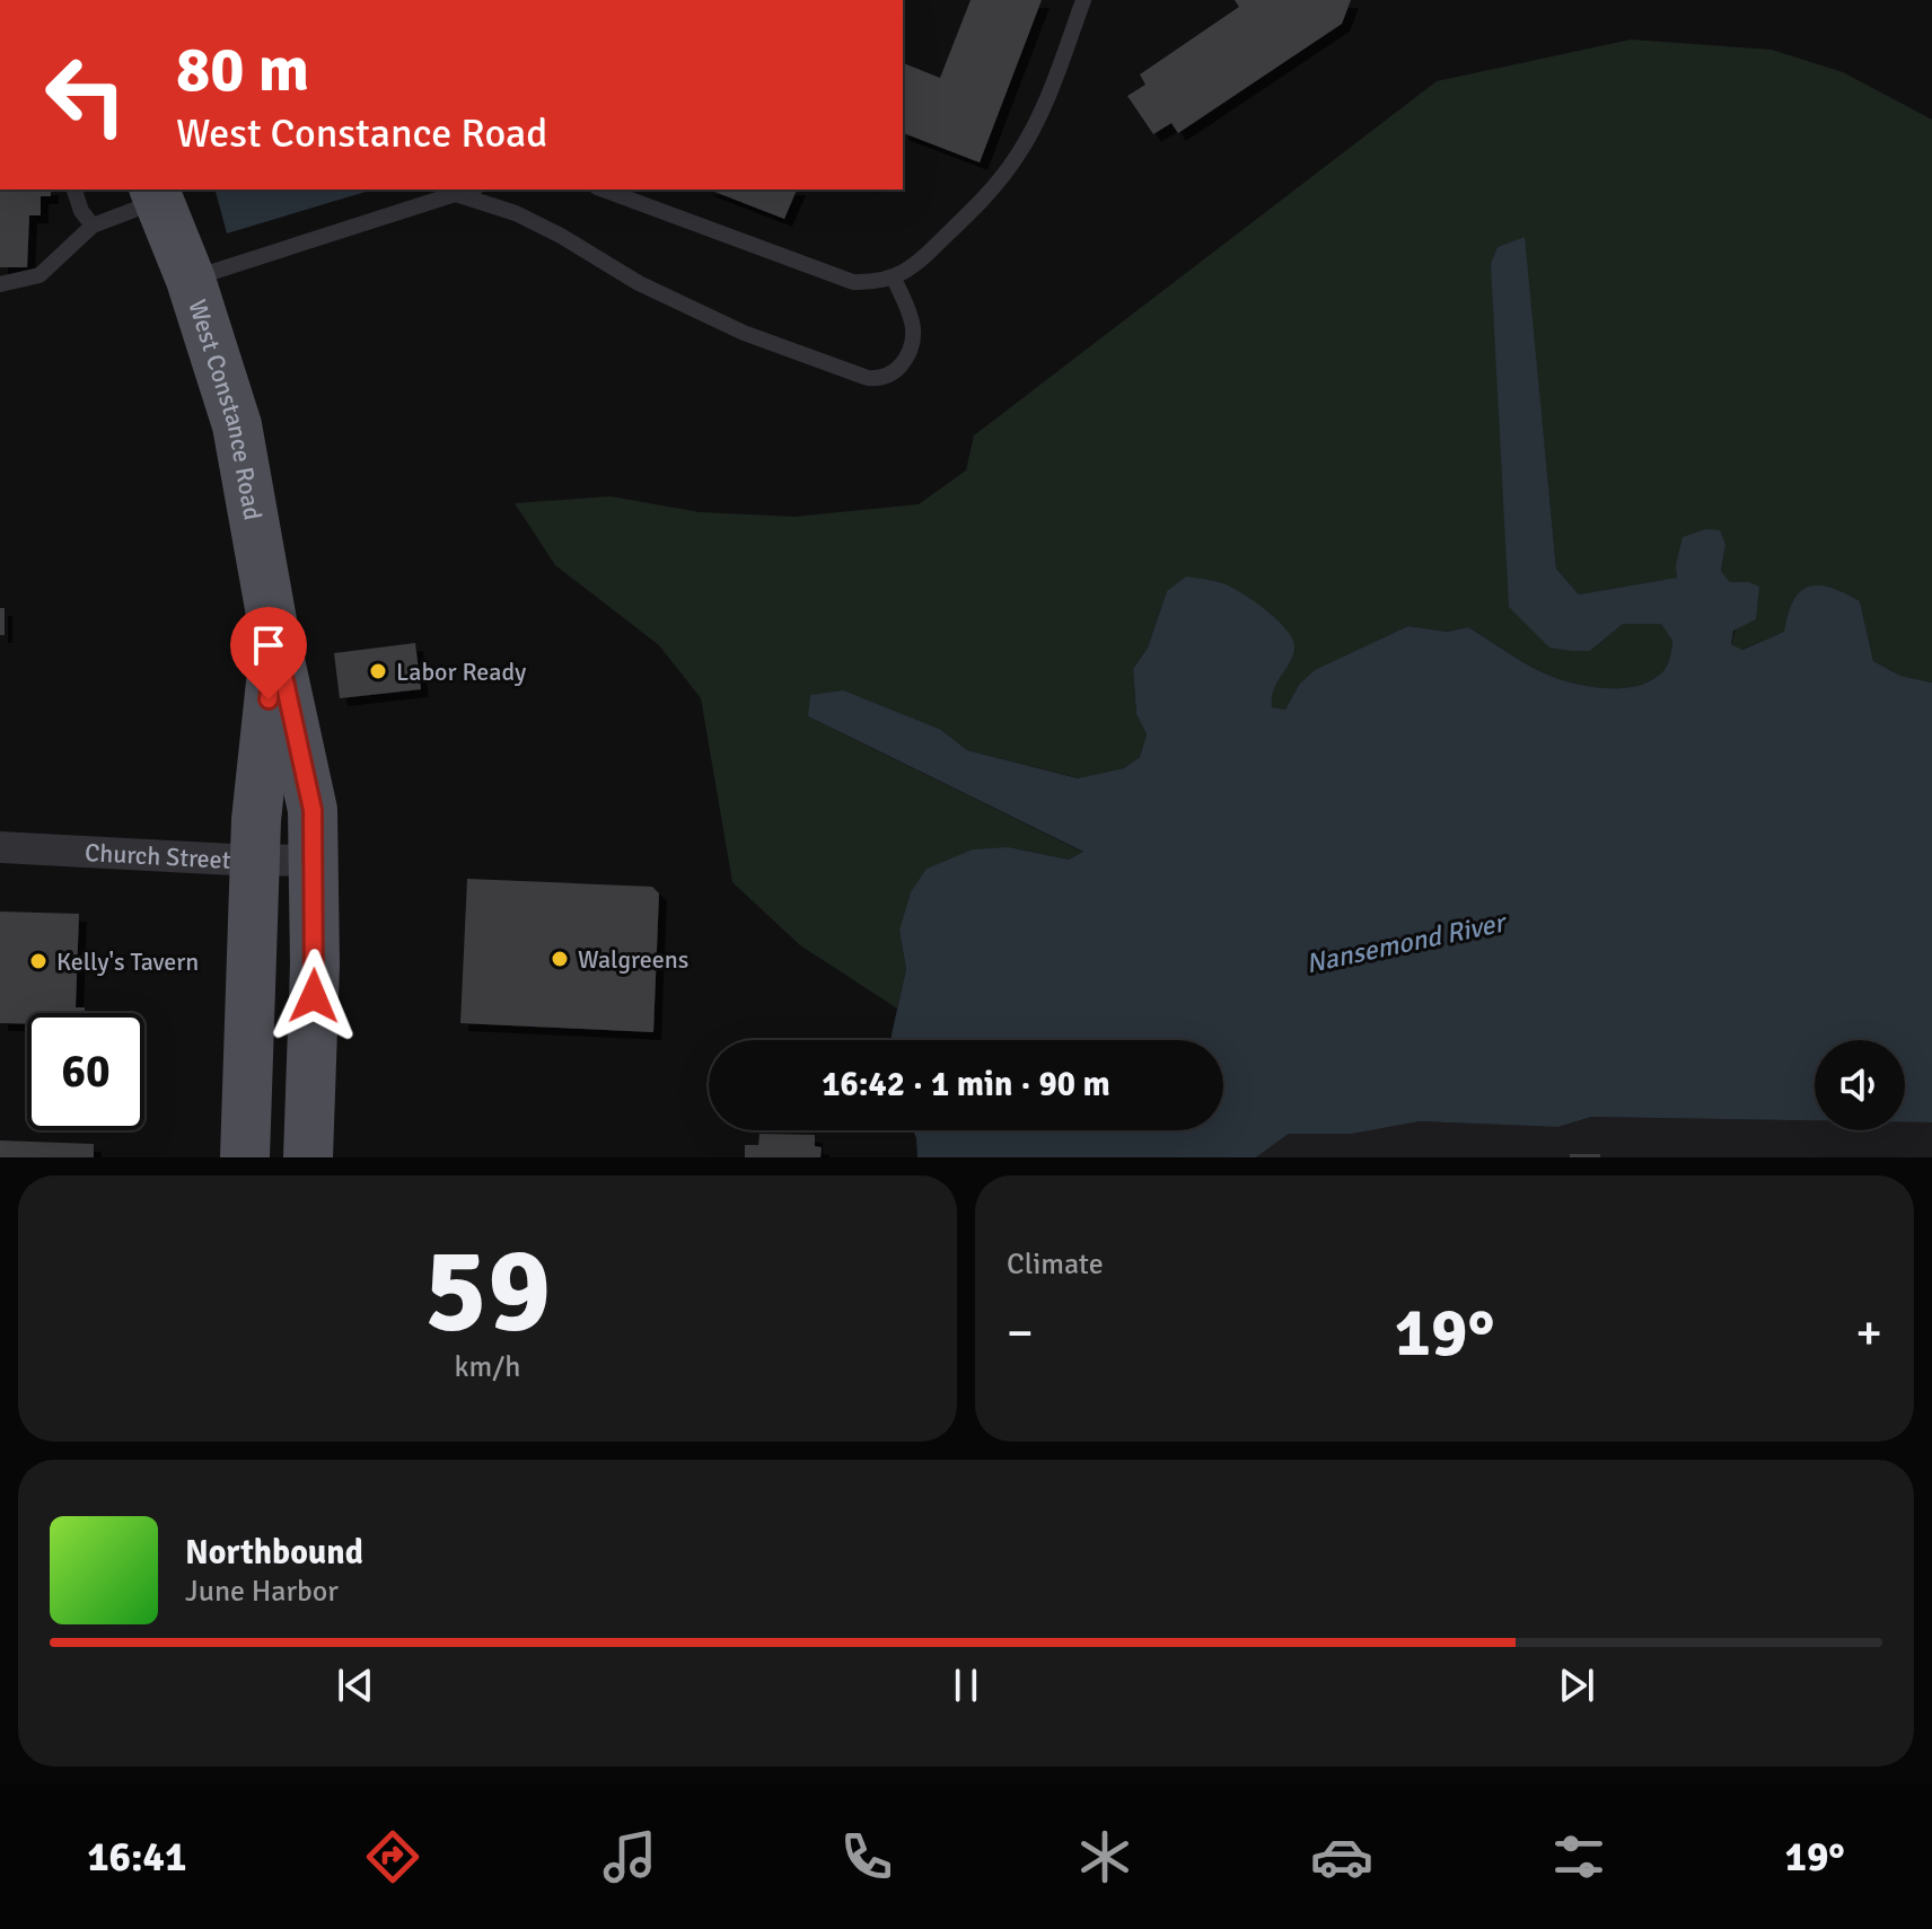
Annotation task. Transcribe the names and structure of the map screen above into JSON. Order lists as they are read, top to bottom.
{
  "streets": {
    "main road": ["West Constance Road"],
    "street": ["Church Street"]
  },
  "crossings": [
    ["West Constance Road", "Church Street"]
  ],
  "water": ["Nansemond River"],
  "places": ["Labor Ready", "Walgreens", "Kelly's Tavern"],
  "page": {
    "turn": ["80 m", "West Constance Road"],
    "limit": "60",
    "trip": "16:42 · 1 min · 90 m",
    "tile": [
      ["59", "km/h"],
      "Climate"
    ],
    "heat": ["−", "19°", "+"],
    "song": ["Northbound", "June Harbor"],
    "tabs": ["16:41", "19°"]
  }
}
